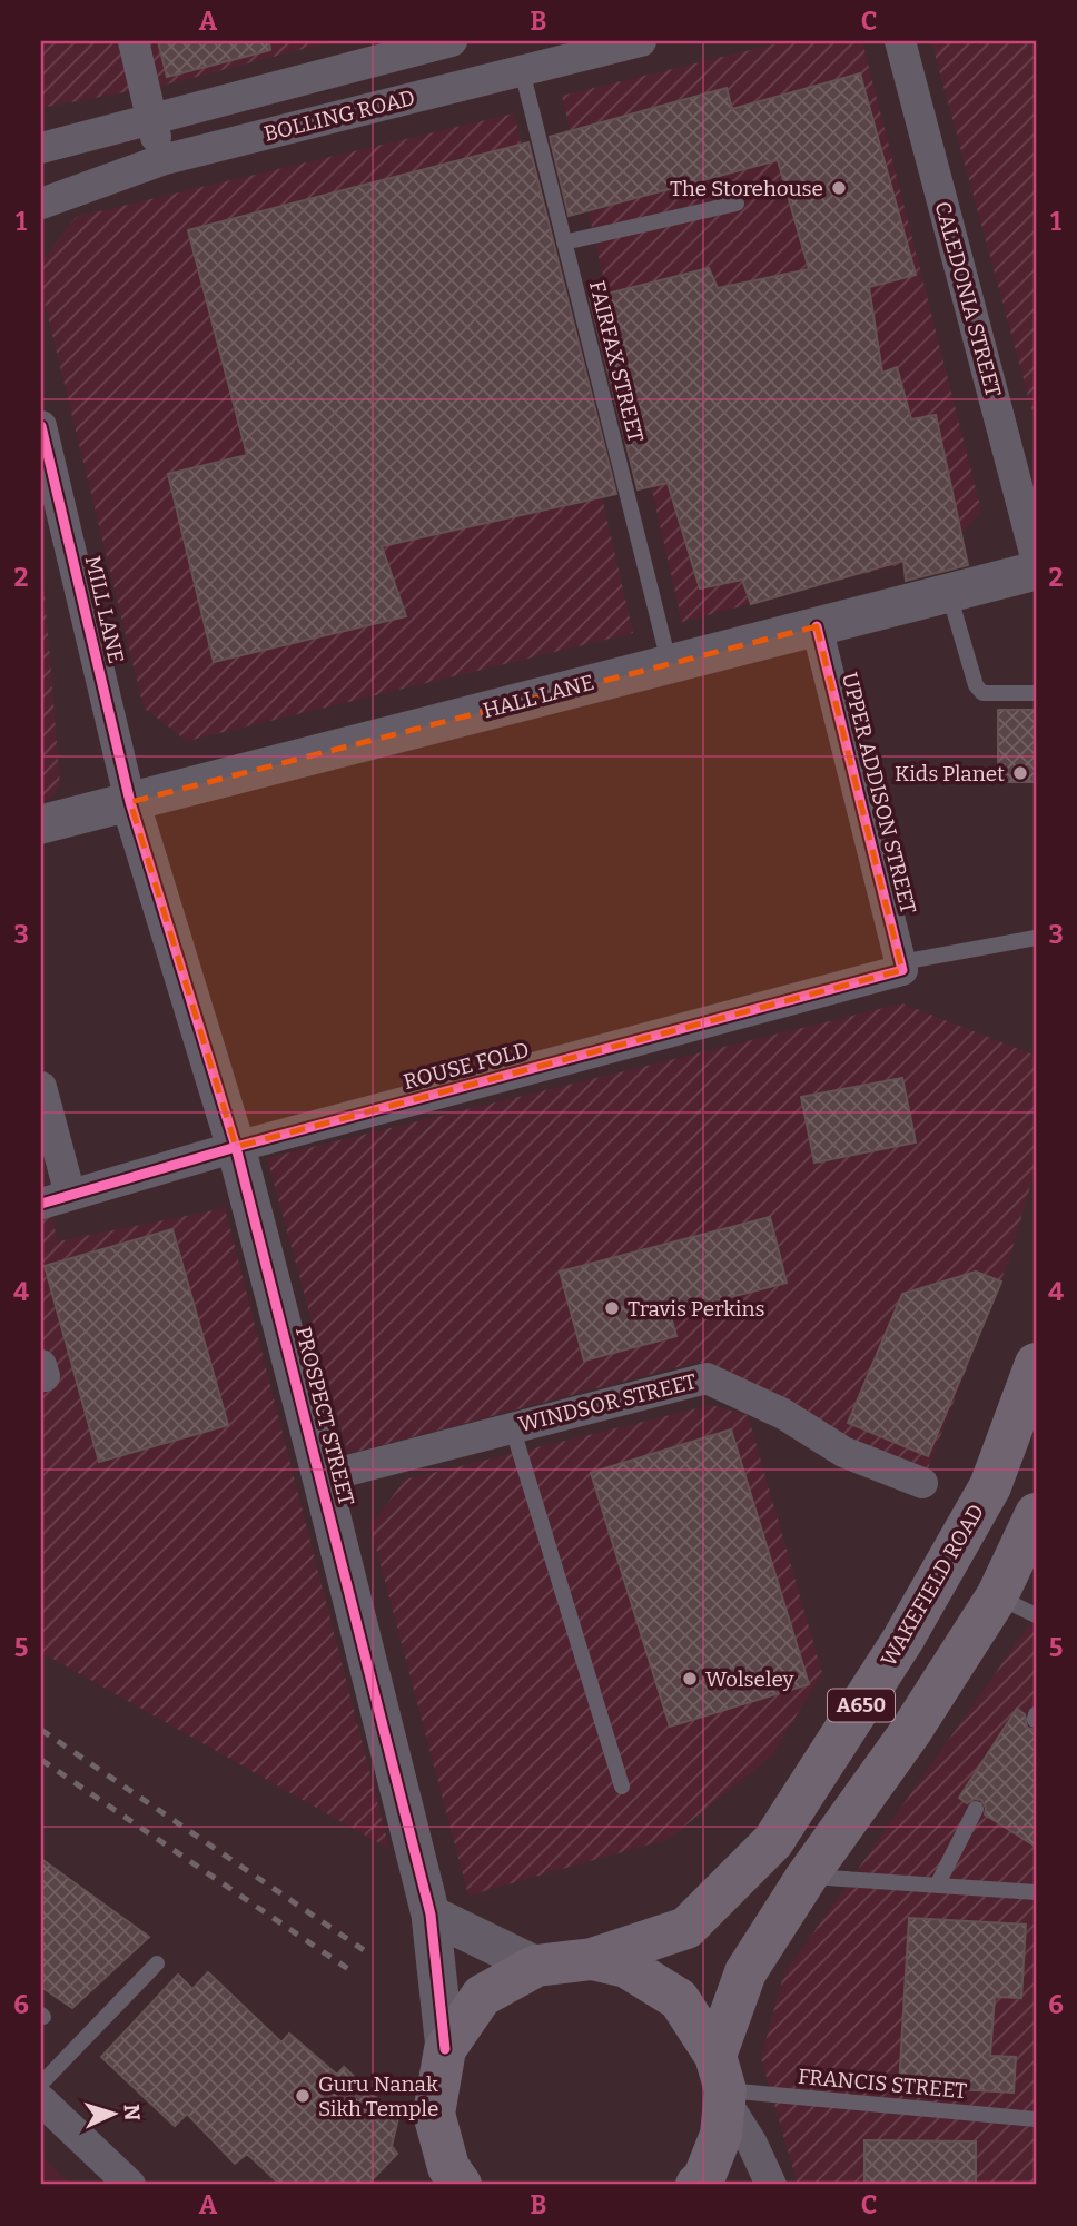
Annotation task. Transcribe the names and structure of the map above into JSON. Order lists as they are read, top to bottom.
{
  "streets": {
    "main road": ["WAKEFIELD ROAD", "A650"],
    "street": [
      "BOLLING ROAD",
      "CALEDONIA STREET",
      "MILL LANE",
      "HALL LANE",
      "UPPER ADDISON STREET",
      "ROUSE FOLD",
      "WINDSOR STREET",
      "PROSPECT STREET"
    ],
    "lane": ["FAIRFAX STREET", "FRANCIS STREET"]
  },
  "crossings": [
    ["BOLLING ROAD", "FAIRFAX STREET"],
    ["FAIRFAX STREET", "HALL LANE"],
    ["MILL LANE", "HALL LANE"],
    ["MILL LANE", "PROSPECT STREET"],
    ["HALL LANE", "UPPER ADDISON STREET"],
    ["HALL LANE", "PROSPECT STREET"],
    ["UPPER ADDISON STREET", "ROUSE FOLD"],
    ["ROUSE FOLD", "PROSPECT STREET"],
    ["WINDSOR STREET", "PROSPECT STREET"],
    ["PROSPECT STREET", "A650"],
    ["WAKEFIELD ROAD", "A650"],
    ["A650", "FRANCIS STREET"]
  ],
  "places": [
    "The Storehouse",
    "Kids Planet",
    "Travis Perkins",
    "Wolseley",
    "Guru Nanak Sikh Temple"
  ],
  "north": "right",
  "grid": {
    "columns": ["A", "B", "C"],
    "rows": [
      "1",
      "2",
      "3",
      "4",
      "5",
      "6"
    ]
  }
}
